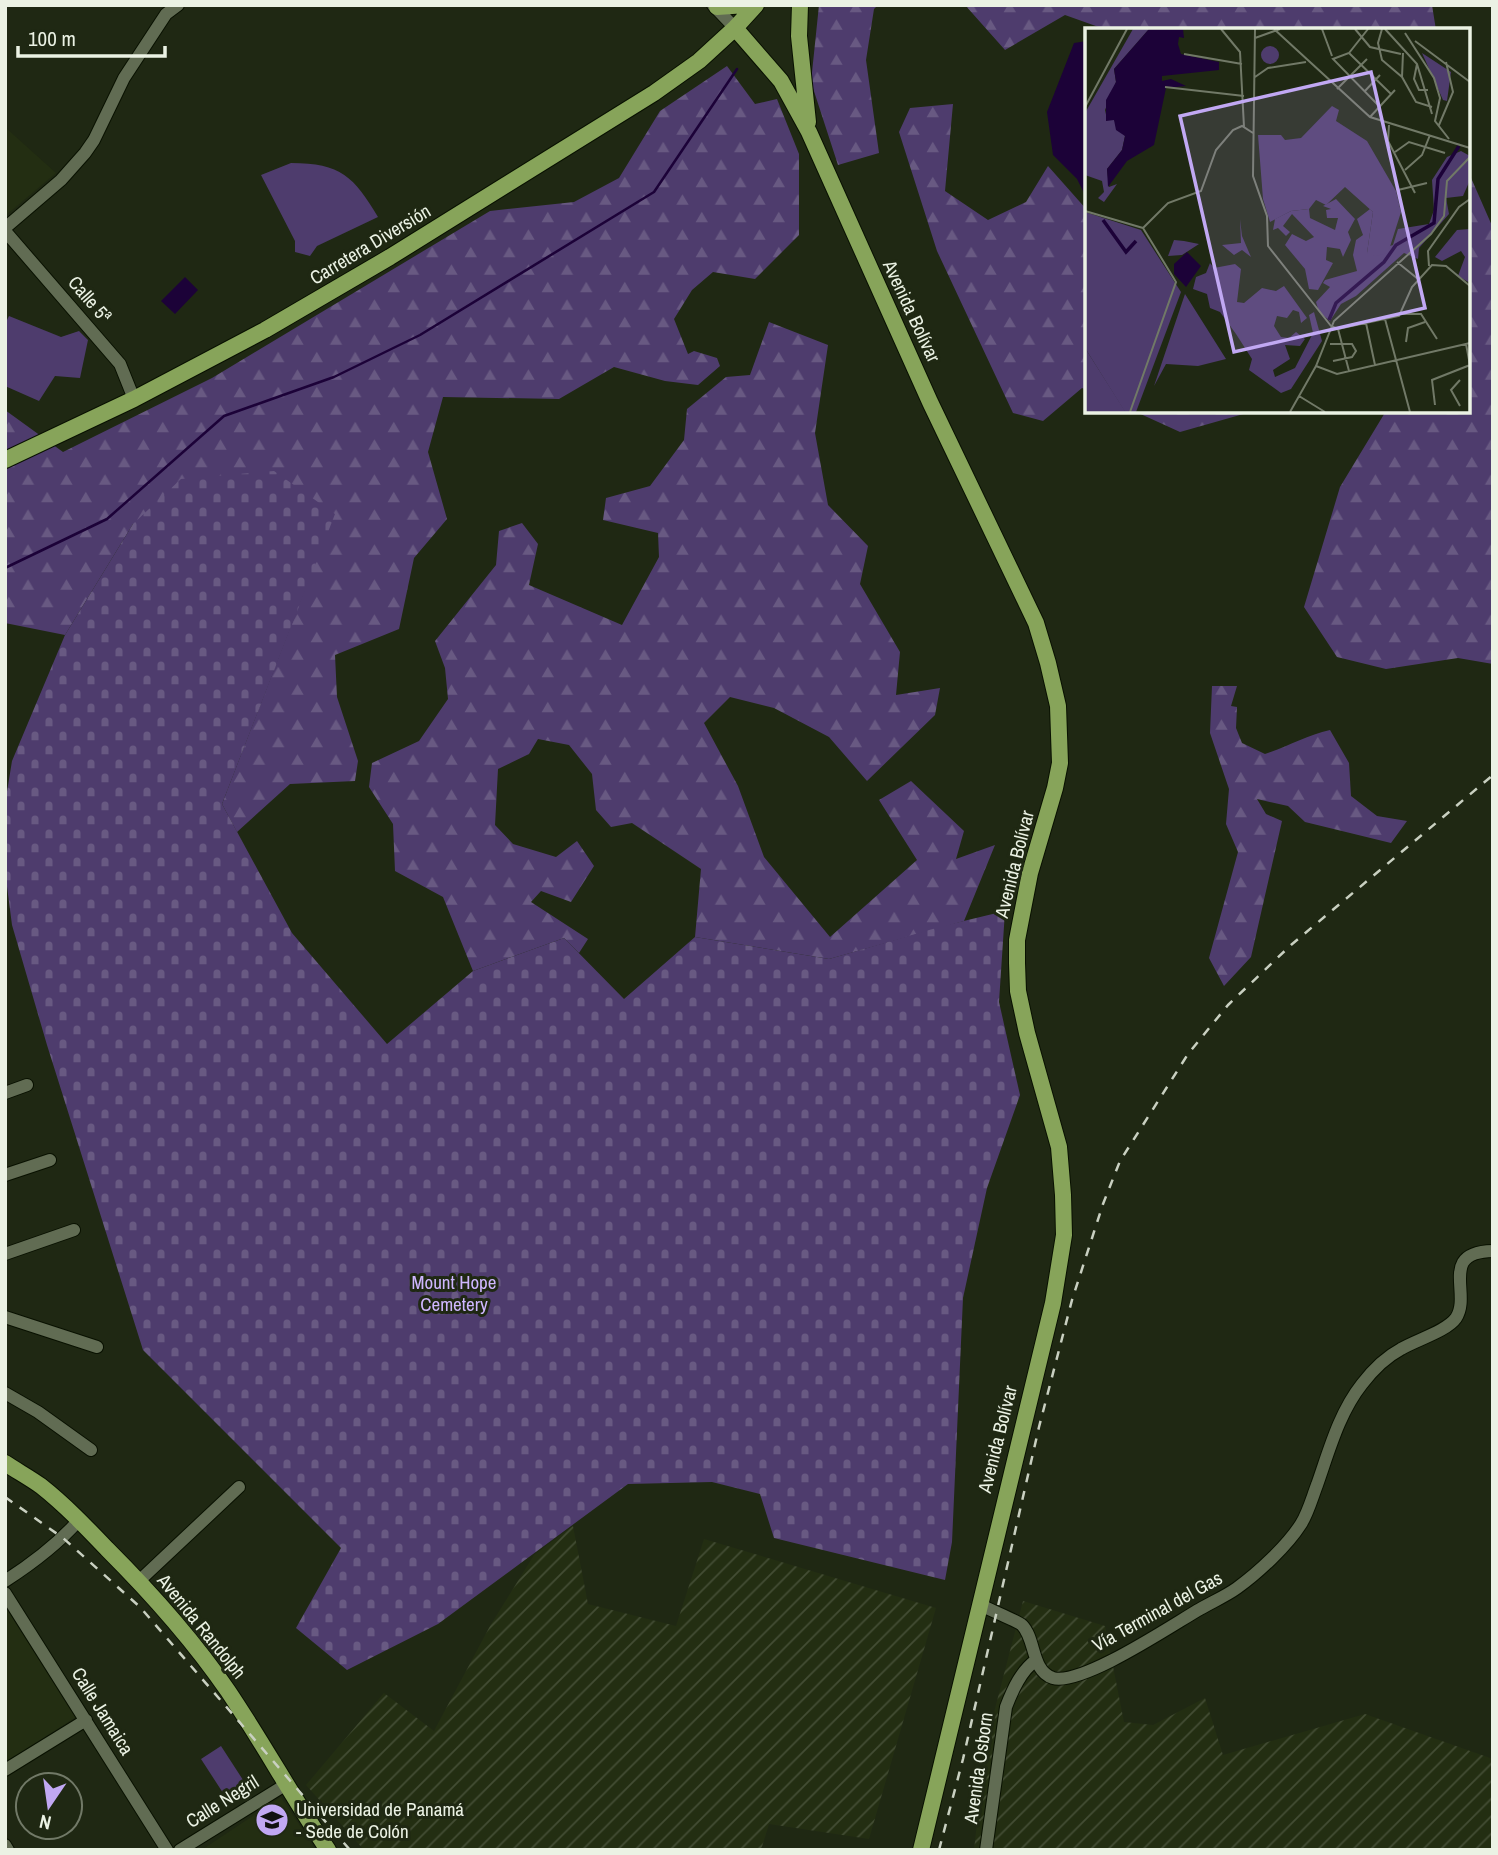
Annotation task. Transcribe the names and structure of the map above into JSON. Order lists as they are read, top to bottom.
{
  "streets": {
    "main road": ["Carretera Diversión", "Avenida Bolívar", "Avenida Randolph"],
    "street": [
      "Calle 5ª",
      "Vía Terminal del Gas",
      "Calle Jamaica",
      "Avenida Osborn",
      "Calle Negril"
    ]
  },
  "crossings": [
    ["Carretera Diversión", "Calle 5ª"],
    ["Carretera Diversión", "Avenida Bolívar"],
    ["Vía Terminal del Gas", "Avenida Osborn"],
    ["Avenida Randolph", "Calle Negril"]
  ],
  "parks": ["Mount Hope Cemetery"],
  "places": {
    "school or university": ["Universidad de Panamá - Sede de Colón"]
  },
  "scale_bar": "100 m",
  "north": "bottom"
}
